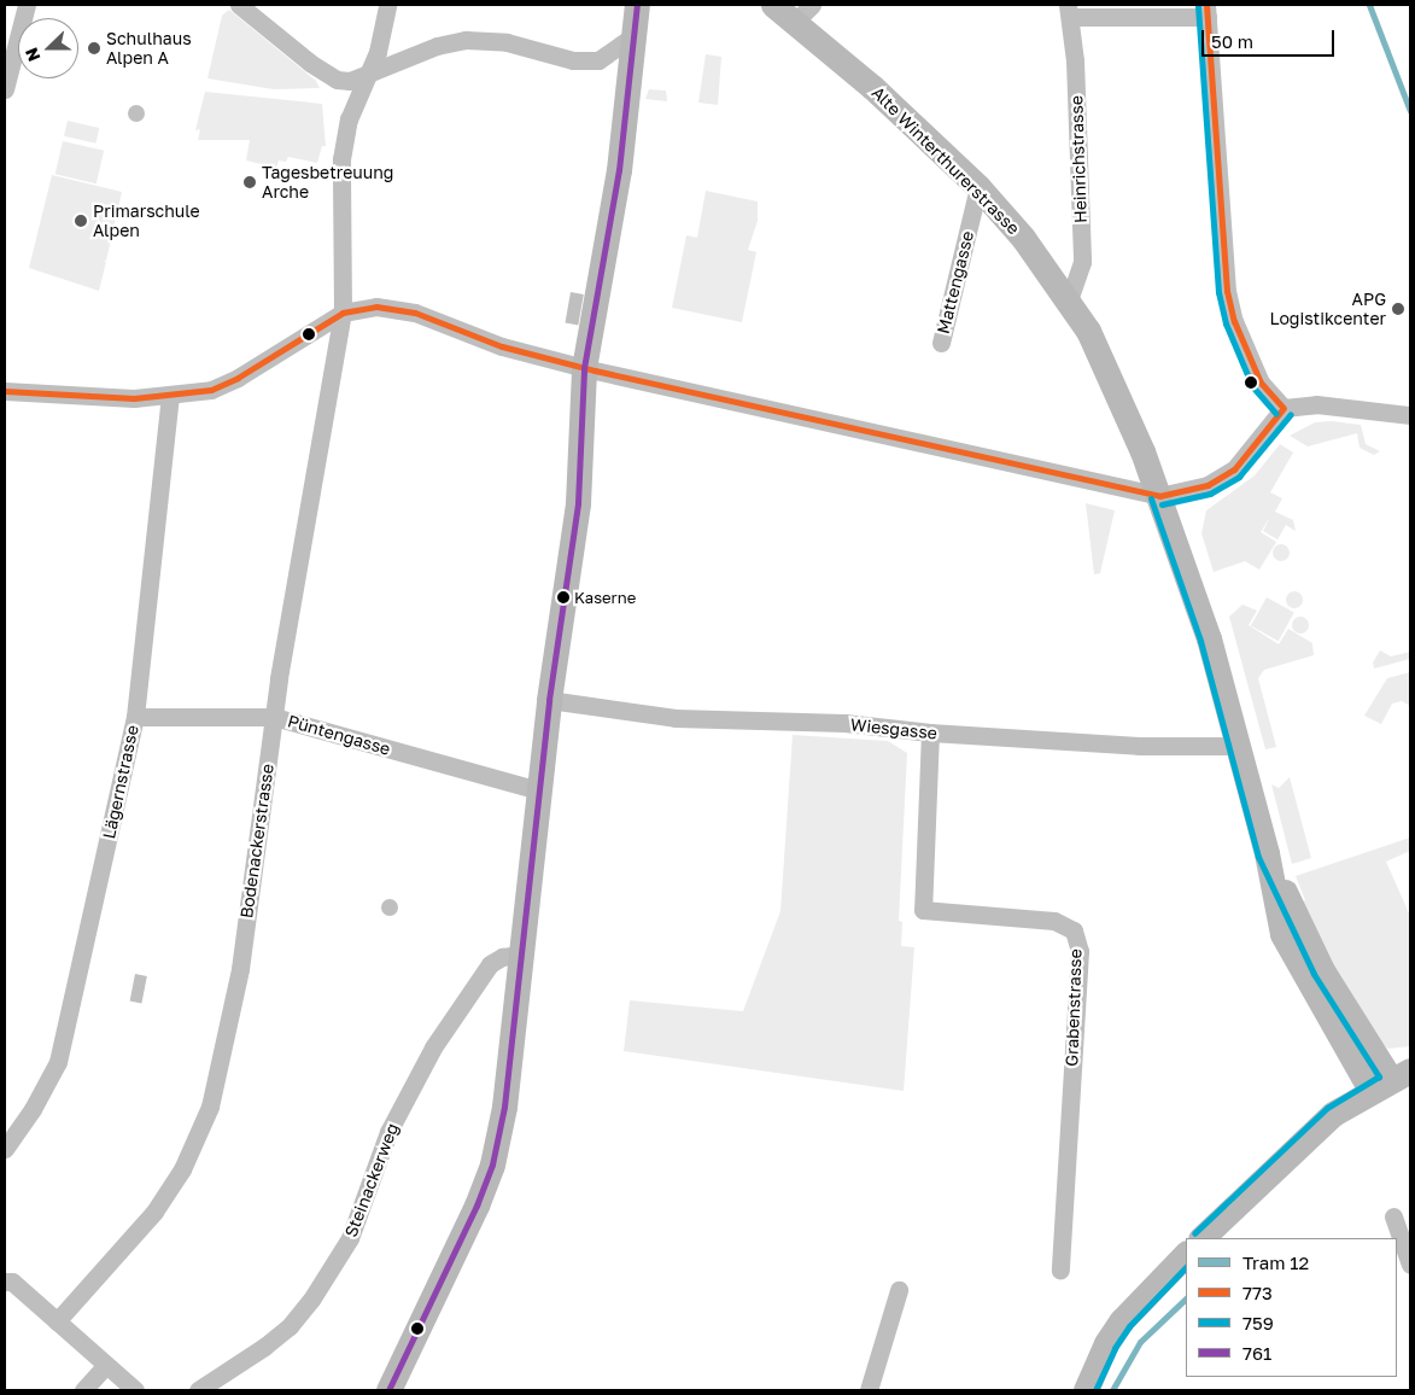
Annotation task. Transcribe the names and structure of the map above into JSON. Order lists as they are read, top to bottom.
{
  "streets": {
    "main road": ["Alte Winterthurerstrasse"],
    "street": [
      "Heinrichstrasse",
      "Mattengasse",
      "Wiesgasse",
      "Püntengasse",
      "Lägernstrasse",
      "Bodenackerstrasse",
      "Grabenstrasse",
      "Steinackerweg"
    ]
  },
  "crossings": [
    ["Heinrichstrasse", "Alte Winterthurerstrasse"],
    ["Alte Winterthurerstrasse", "Mattengasse"],
    ["Alte Winterthurerstrasse", "Wiesgasse"],
    ["Wiesgasse", "Grabenstrasse"],
    ["Püntengasse", "Lägernstrasse"],
    ["Püntengasse", "Bodenackerstrasse"]
  ],
  "places": [
    "Schulhaus Alpen A",
    "Tagesbetreuung Arche",
    "Primarschule Alpen",
    "APG Logistikcenter",
    "Kaserne"
  ],
  "lines": [
    "tram line 12",
    "transit line 773",
    "transit line 761",
    "transit line 759"
  ],
  "legend": [
    "Tram 12",
    "773",
    "759",
    "761"
  ],
  "scale_bar": "50 m",
  "north": "left"
}
